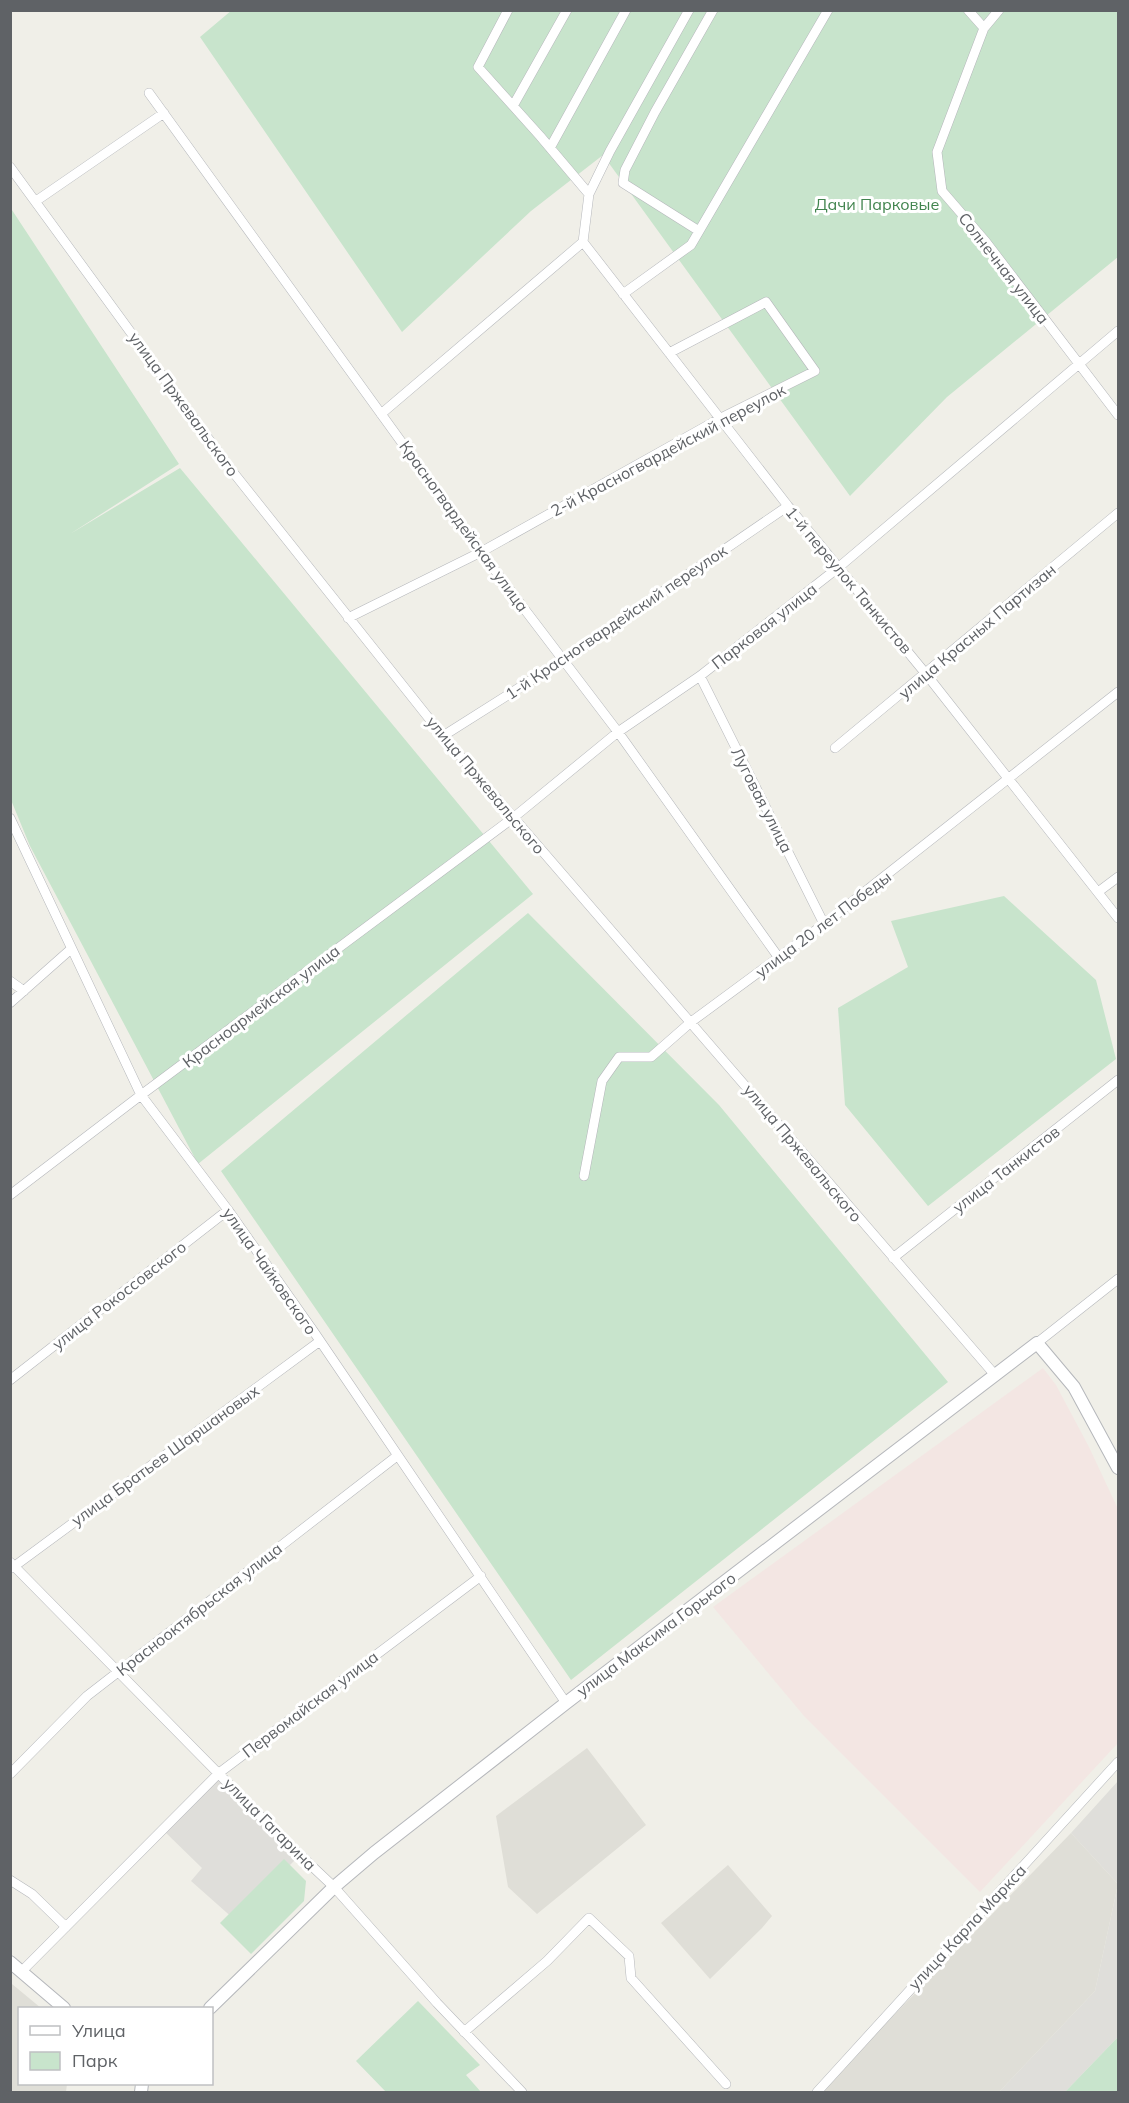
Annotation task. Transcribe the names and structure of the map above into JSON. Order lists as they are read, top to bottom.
{
  "streets": {
    "street": [
      "Солнечная улица",
      "улица Пржевальского",
      "2-й Красногвардейский переулок",
      "Красногвардейская улица",
      "1-й переулок Танкистов",
      "1-й Красногвардейский переулок",
      "Парковая улица",
      "улица Красных Партизан",
      "Луговая улица",
      "улица 20 лет Победы",
      "Красноармейская улица",
      "улица Танкистов",
      "улица Чайковского",
      "улица Рокоссовского",
      "улица Братьев Шаршановых",
      "Краснооктябрьская улица",
      "улица Максима Горького",
      "Первомайская улица",
      "улица Гагарина",
      "улица Карла Маркса"
    ]
  },
  "crossings": [
    ["Солнечная улица", "Парковая улица"],
    ["улица Пржевальского", "2-й Красногвардейский переулок"],
    ["улица Пржевальского", "1-й Красногвардейский переулок"],
    ["улица Пржевальского", "Парковая улица"],
    ["улица Пржевальского", "улица 20 лет Победы"],
    ["улица Пржевальского", "Красноармейская улица"],
    ["улица Пржевальского", "улица Танкистов"],
    ["улица Пржевальского", "улица Максима Горького"],
    ["2-й Красногвардейский переулок", "Красногвардейская улица"],
    ["2-й Красногвардейский переулок", "1-й переулок Танкистов"],
    ["Красногвардейская улица", "1-й Красногвардейский переулок"],
    ["Красногвардейская улица", "Парковая улица"],
    ["Красногвардейская улица", "улица 20 лет Победы"],
    ["1-й переулок Танкистов", "1-й Красногвардейский переулок"],
    ["1-й переулок Танкистов", "Парковая улица"],
    ["1-й переулок Танкистов", "улица Красных Партизан"],
    ["1-й переулок Танкистов", "улица 20 лет Победы"],
    ["Парковая улица", "Луговая улица"],
    ["Парковая улица", "Красноармейская улица"],
    ["Луговая улица", "улица 20 лет Победы"],
    ["Красноармейская улица", "улица Чайковского"],
    ["улица Чайковского", "улица Рокоссовского"],
    ["улица Чайковского", "улица Братьев Шаршановых"],
    ["улица Чайковского", "Краснооктябрьская улица"],
    ["улица Чайковского", "улица Максима Горького"],
    ["улица Чайковского", "Первомайская улица"],
    ["улица Братьев Шаршановых", "улица Гагарина"],
    ["Краснооктябрьская улица", "улица Гагарина"],
    ["улица Максима Горького", "улица Гагарина"],
    ["Первомайская улица", "улица Гагарина"]
  ],
  "parks": ["Дачи Парковые"],
  "legend": ["Улица", "Парк"]
}
